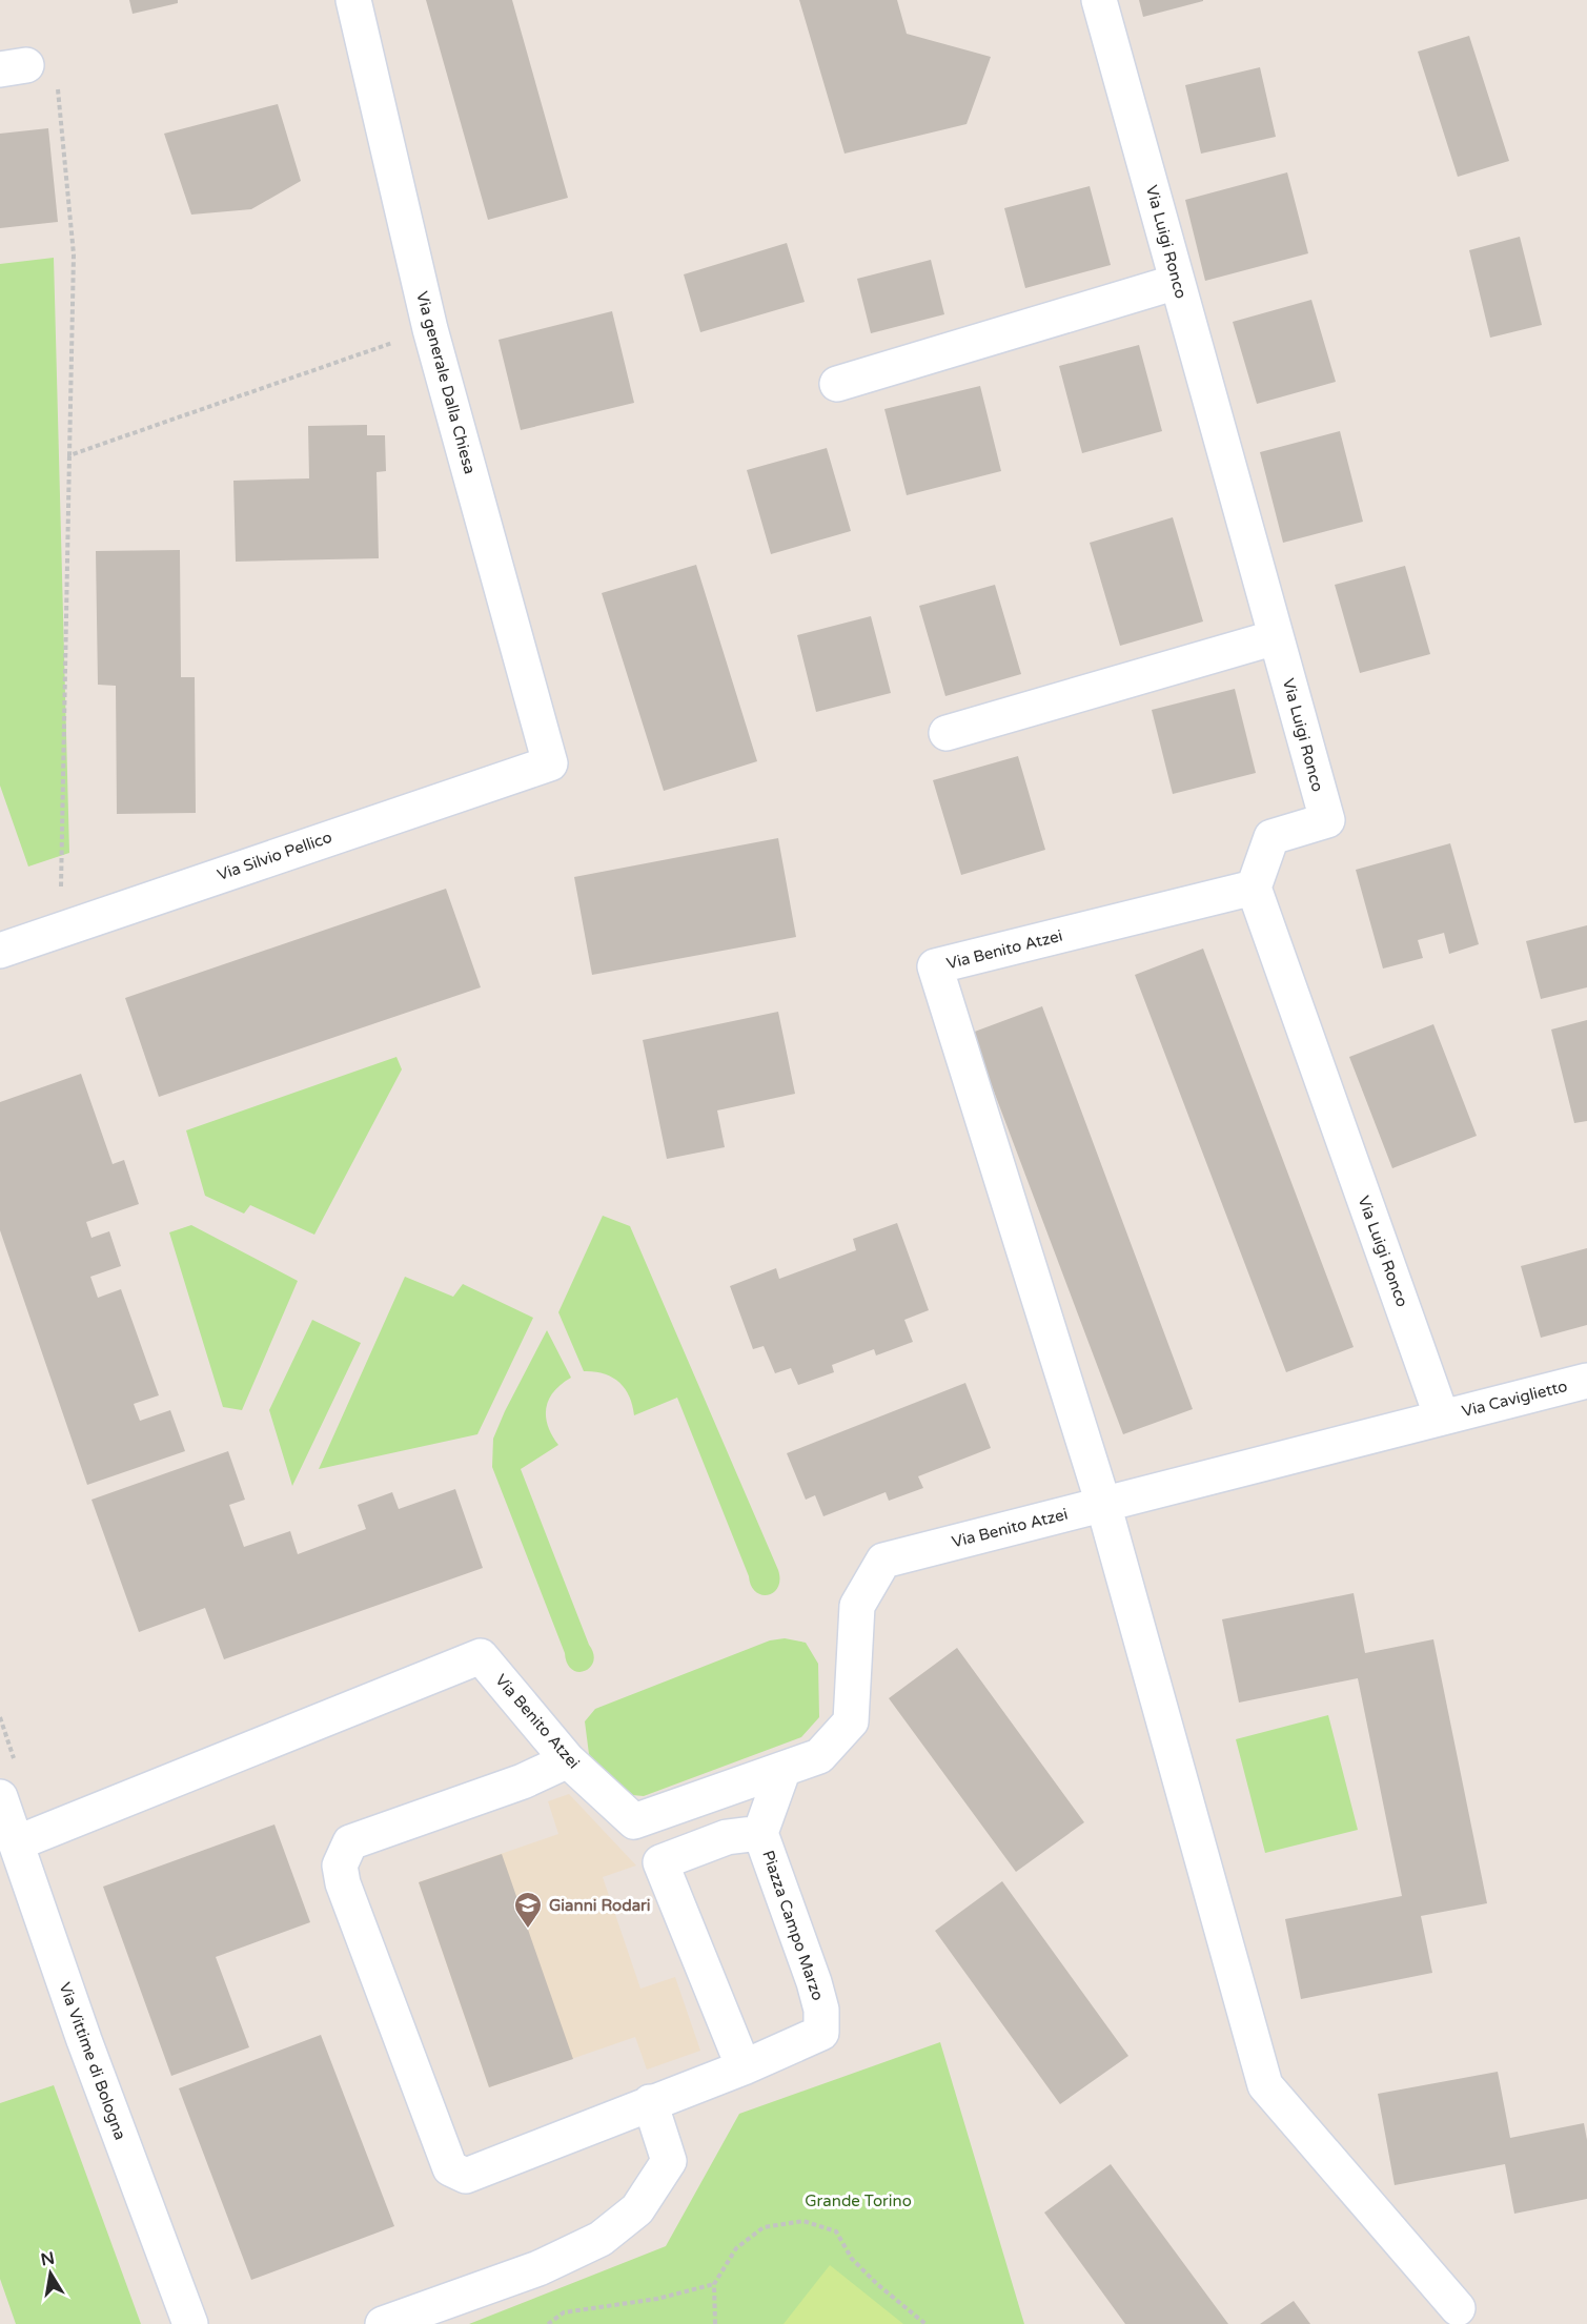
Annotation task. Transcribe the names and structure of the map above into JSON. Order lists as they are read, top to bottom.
{
  "streets": {
    "street": [
      "Via Luigi Ronco",
      "Via generale Dalla Chiesa",
      "Via Silvio Pellico",
      "Via Benito Atzei",
      "Via Caviglietto",
      "Piazza Campo Marzo",
      "Via Vittime di Bologna"
    ]
  },
  "crossings": [
    ["Via Luigi Ronco", "Via Benito Atzei"],
    ["Via Luigi Ronco", "Via Caviglietto"],
    ["Via generale Dalla Chiesa", "Via Silvio Pellico"],
    ["Via Benito Atzei", "Via Caviglietto"],
    ["Via Benito Atzei", "Via Vittime di Bologna"]
  ],
  "parks": ["Grande Torino"],
  "places": {
    "school or university": ["Gianni Rodari"]
  },
  "north": "top"
}
